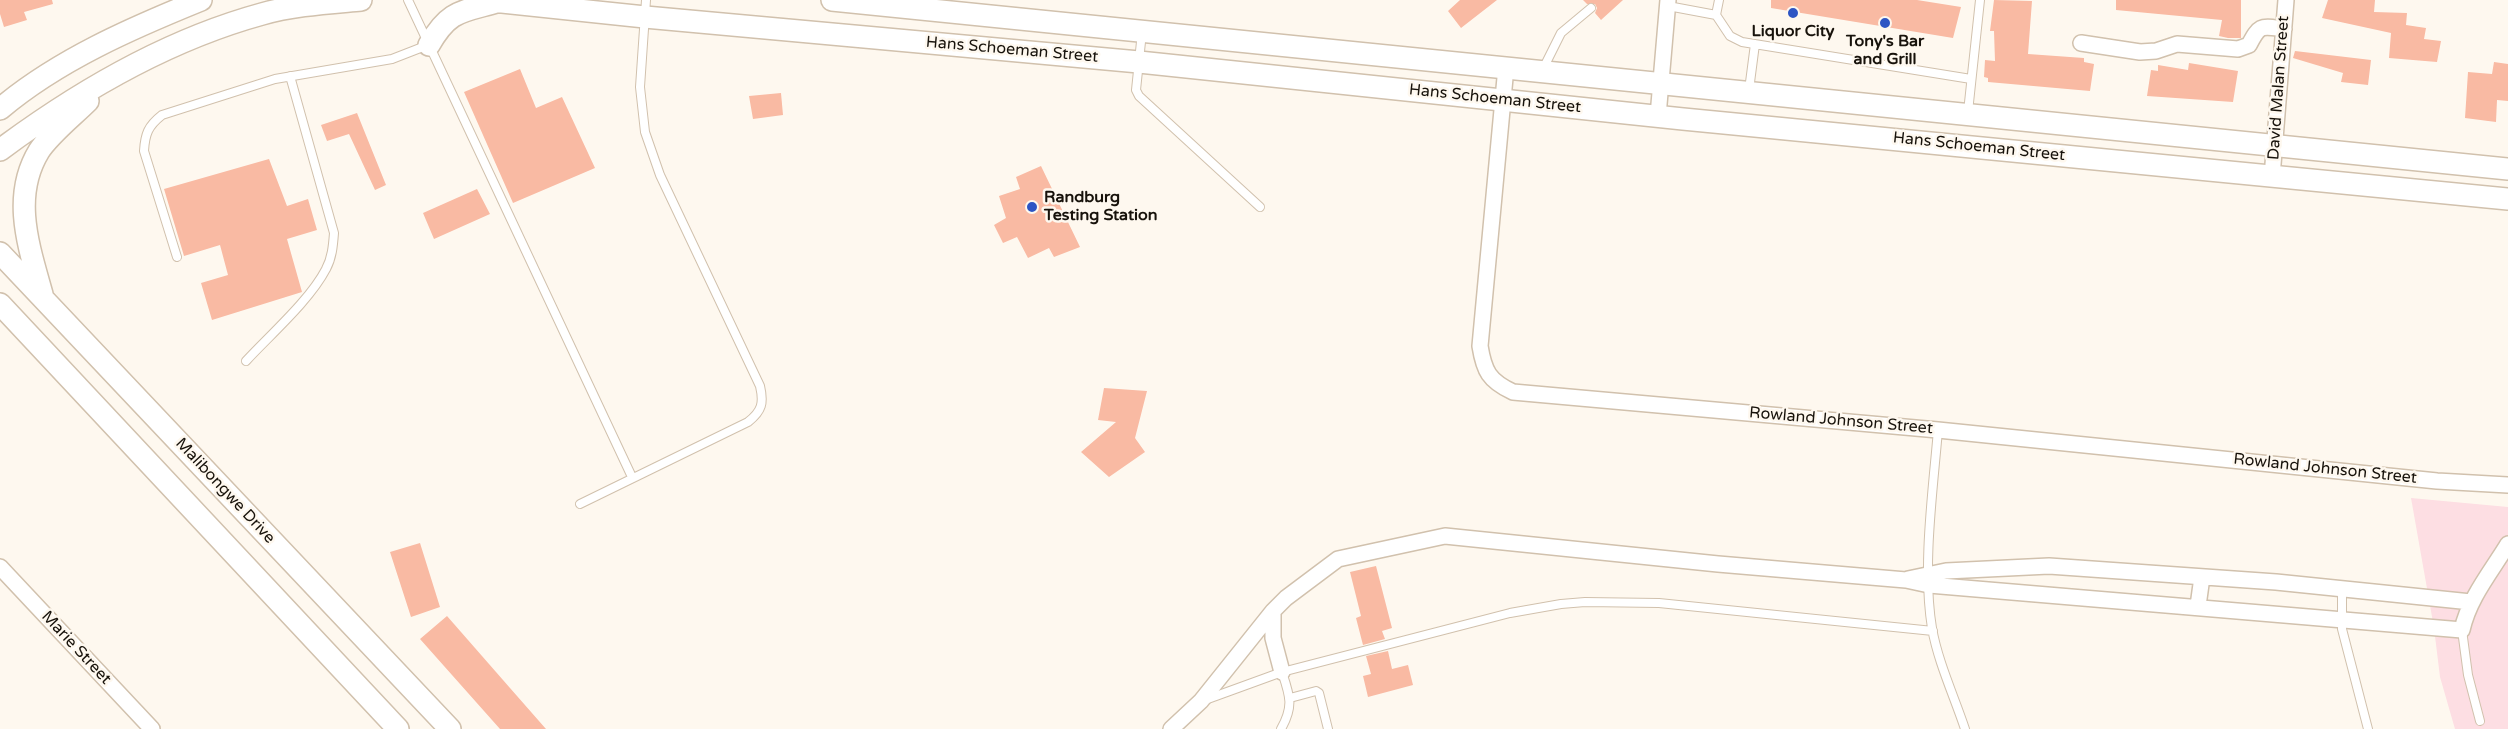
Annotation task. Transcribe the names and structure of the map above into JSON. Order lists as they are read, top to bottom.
{
  "streets": {
    "main road": ["Hans Schoeman Street", "Malibongwe Drive"],
    "street": ["David Malan Street", "Rowland Johnson Street", "Marie Street"]
  },
  "crossings": [
    ["Hans Schoeman Street", "David Malan Street"],
    ["Hans Schoeman Street", "Rowland Johnson Street"]
  ],
  "places": ["Liquor City", "Tony's Bar and Grill", "Randburg Testing Station"]
}
